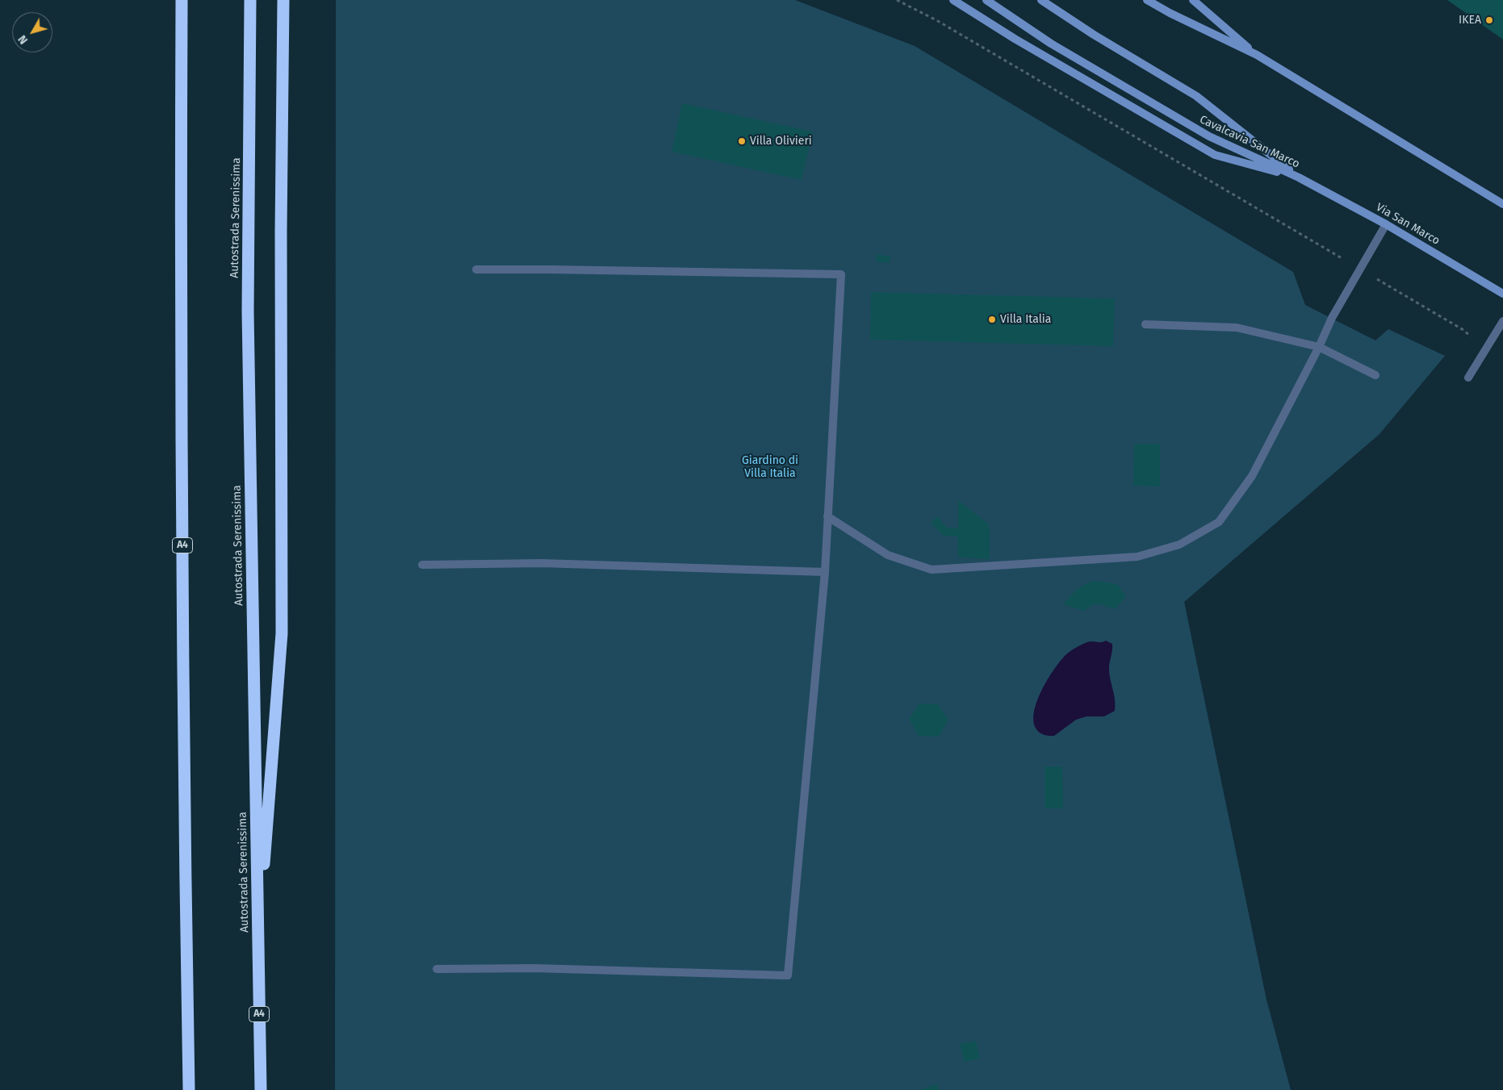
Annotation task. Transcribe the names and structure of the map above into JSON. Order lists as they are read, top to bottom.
{
  "streets": {
    "highway": ["Autostrada Serenissima", "A4"],
    "main road": ["Cavalcavia San Marco", "Via San Marco"]
  },
  "crossings": [
    ["Cavalcavia San Marco", "Via San Marco"]
  ],
  "parks": ["Giardino di Villa Italia"],
  "places": ["IKEA", "Villa Olivieri", "Villa Italia"],
  "north": "bottom left"
}
